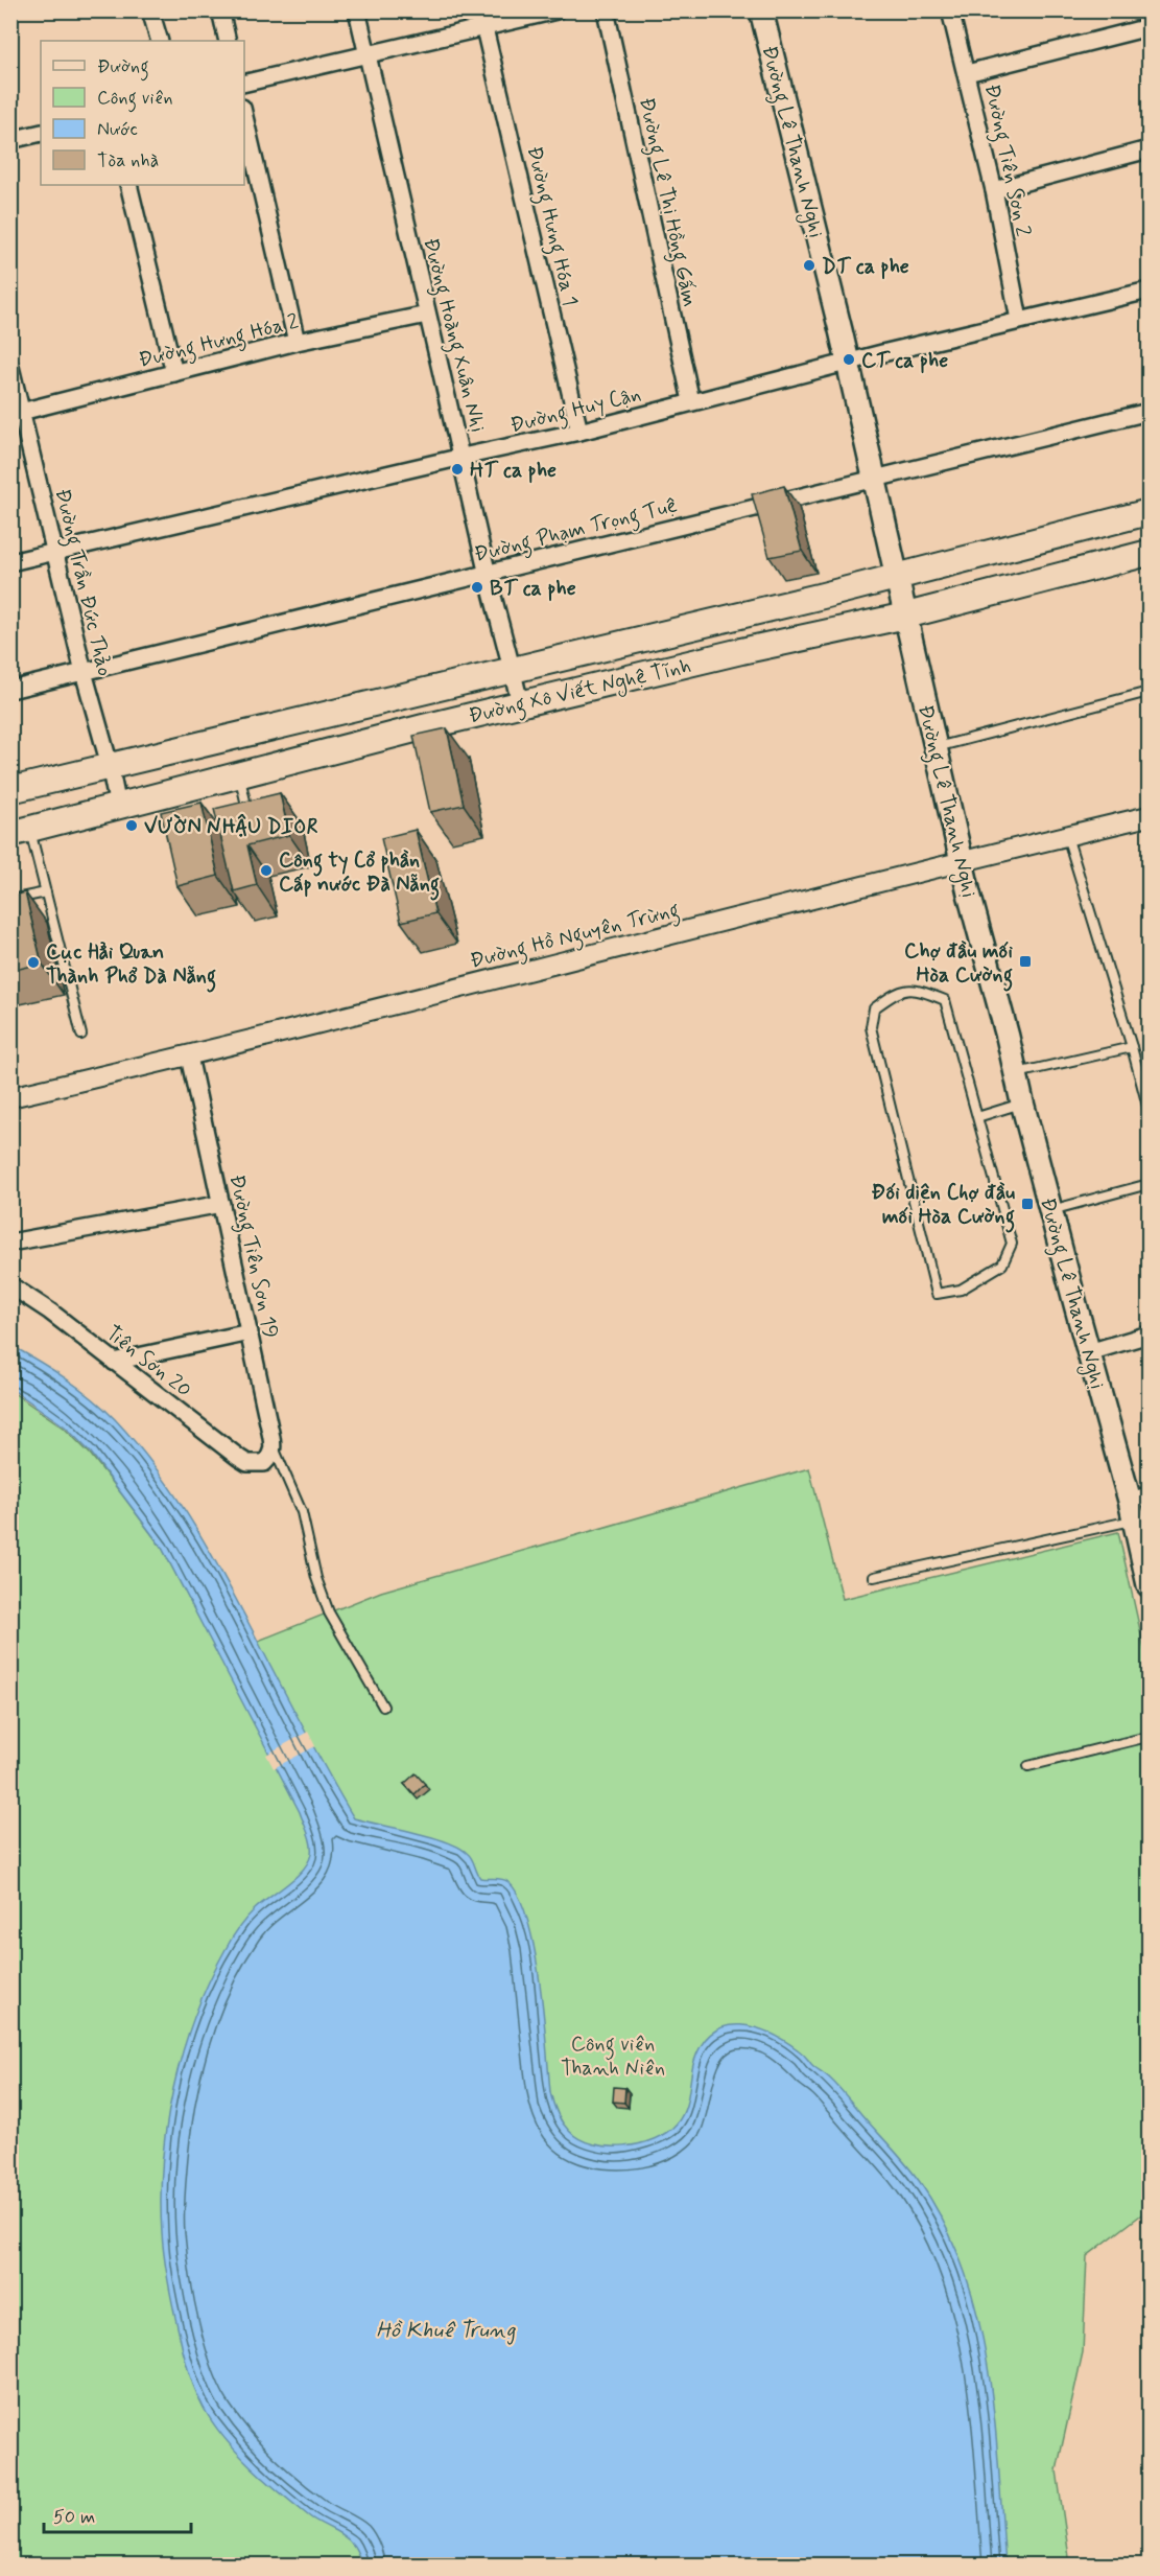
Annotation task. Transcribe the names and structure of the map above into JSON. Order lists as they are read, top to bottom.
{
  "streets": {
    "main road": ["Đường Lê Thanh Nghị", "Đường Xô Viết Nghệ Tĩnh"],
    "street": [
      "Đường Tiên Sơn 2",
      "Đường Lê Thị Hồng Gấm",
      "Đường Hưng Hóa 1",
      "Đường Hoàng Xuân Nhị",
      "Đường Hưng Hóa 2",
      "Đường Huy Cận",
      "Đường Phạm Trọng Tuệ",
      "Đường Trần Đức Thảo",
      "Đường Hồ Nguyên Trừng",
      "Đường Tiên Sơn 19",
      "Tiên Sơn 20"
    ]
  },
  "crossings": [
    ["Đường Lê Thanh Nghị", "Đường Huy Cận"],
    ["Đường Lê Thanh Nghị", "Đường Phạm Trọng Tuệ"],
    ["Đường Lê Thanh Nghị", "Đường Xô Viết Nghệ Tĩnh"],
    ["Đường Lê Thanh Nghị", "Đường Hồ Nguyên Trừng"],
    ["Đường Tiên Sơn 2", "Đường Huy Cận"],
    ["Đường Lê Thị Hồng Gấm", "Đường Huy Cận"],
    ["Đường Hưng Hóa 1", "Đường Huy Cận"],
    ["Đường Hoàng Xuân Nhị", "Đường Hưng Hóa 2"],
    ["Đường Hoàng Xuân Nhị", "Đường Huy Cận"],
    ["Đường Hoàng Xuân Nhị", "Đường Phạm Trọng Tuệ"],
    ["Đường Hoàng Xuân Nhị", "Đường Xô Viết Nghệ Tĩnh"],
    ["Đường Hưng Hóa 2", "Đường Trần Đức Thảo"],
    ["Đường Huy Cận", "Đường Trần Đức Thảo"],
    ["Đường Phạm Trọng Tuệ", "Đường Trần Đức Thảo"],
    ["Đường Trần Đức Thảo", "Đường Xô Viết Nghệ Tĩnh"],
    ["Đường Hồ Nguyên Trừng", "Đường Tiên Sơn 19"],
    ["Đường Tiên Sơn 19", "Tiên Sơn 20"]
  ],
  "water": ["Hồ Khuê Trung"],
  "parks": ["Công viên Thanh Niên"],
  "places": {
    "other": [
      "DT ca phe",
      "CT ca phe",
      "HT ca phe",
      "BT ca phe",
      "VƯỜN NHẬU DIOR",
      "Công ty Cổ phần Cấp nước Đà Nẵng",
      "Cục Hẳi Quan Thành Phổ Dà Nẵng"
    ],
    "transit": ["Chợ đầu mối Hòa Cường", "Đối diện Chợ đầu mối Hòa Cường"]
  },
  "legend": [
    "Đường",
    "Công viên",
    "Nước",
    "Tòa nhà"
  ],
  "scale_bar": "50 m"
}
